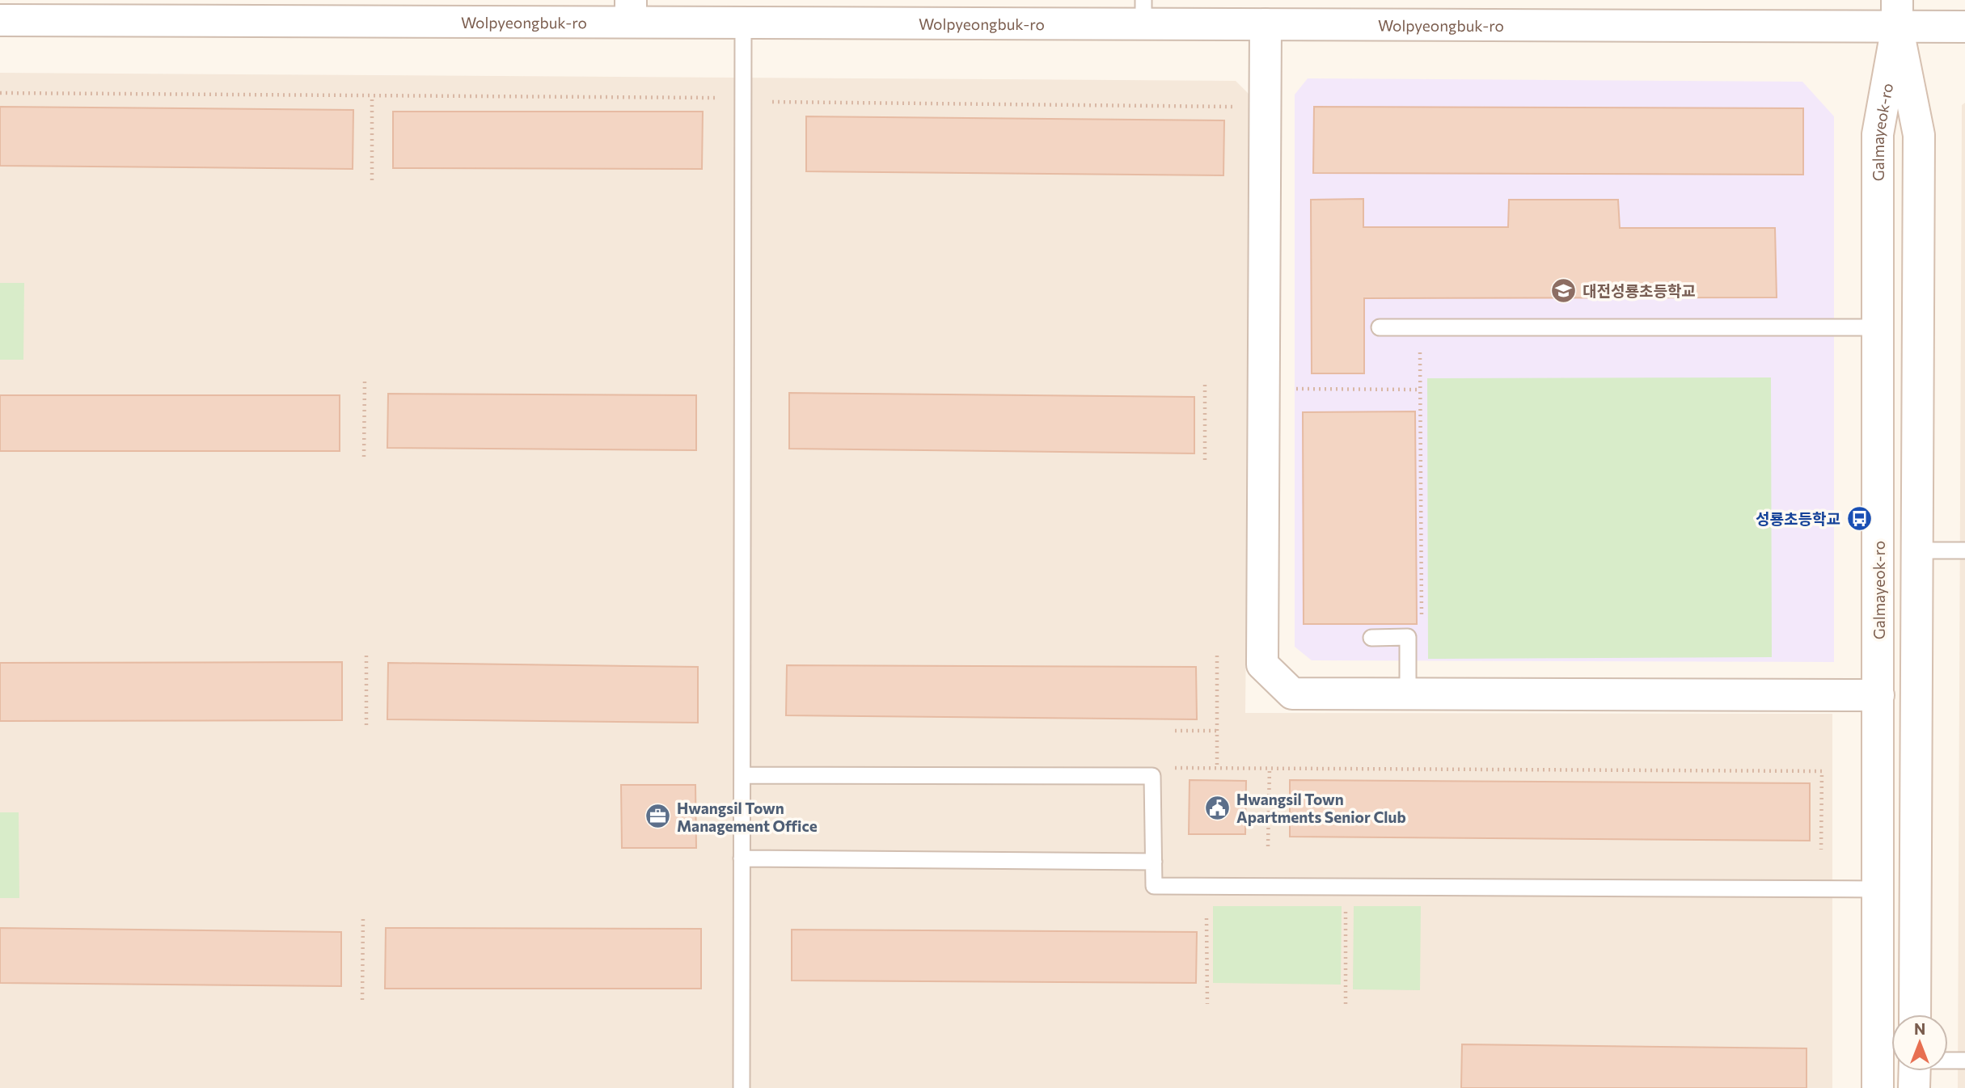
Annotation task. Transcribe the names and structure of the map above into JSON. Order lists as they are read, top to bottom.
{
  "streets": {
    "street": ["Wolpyeongbuk-ro", "Galmayeok-ro"]
  },
  "crossings": [
    ["Wolpyeongbuk-ro", "Galmayeok-ro"]
  ],
  "places": {
    "school or university": ["대전성룡초등학교"],
    "bus stop": ["성룡초등학교"],
    "public building": ["Hwangsil Town Apartments Senior Club"],
    "office": ["Hwangsil Town Management Office"]
  },
  "north": "top"
}
